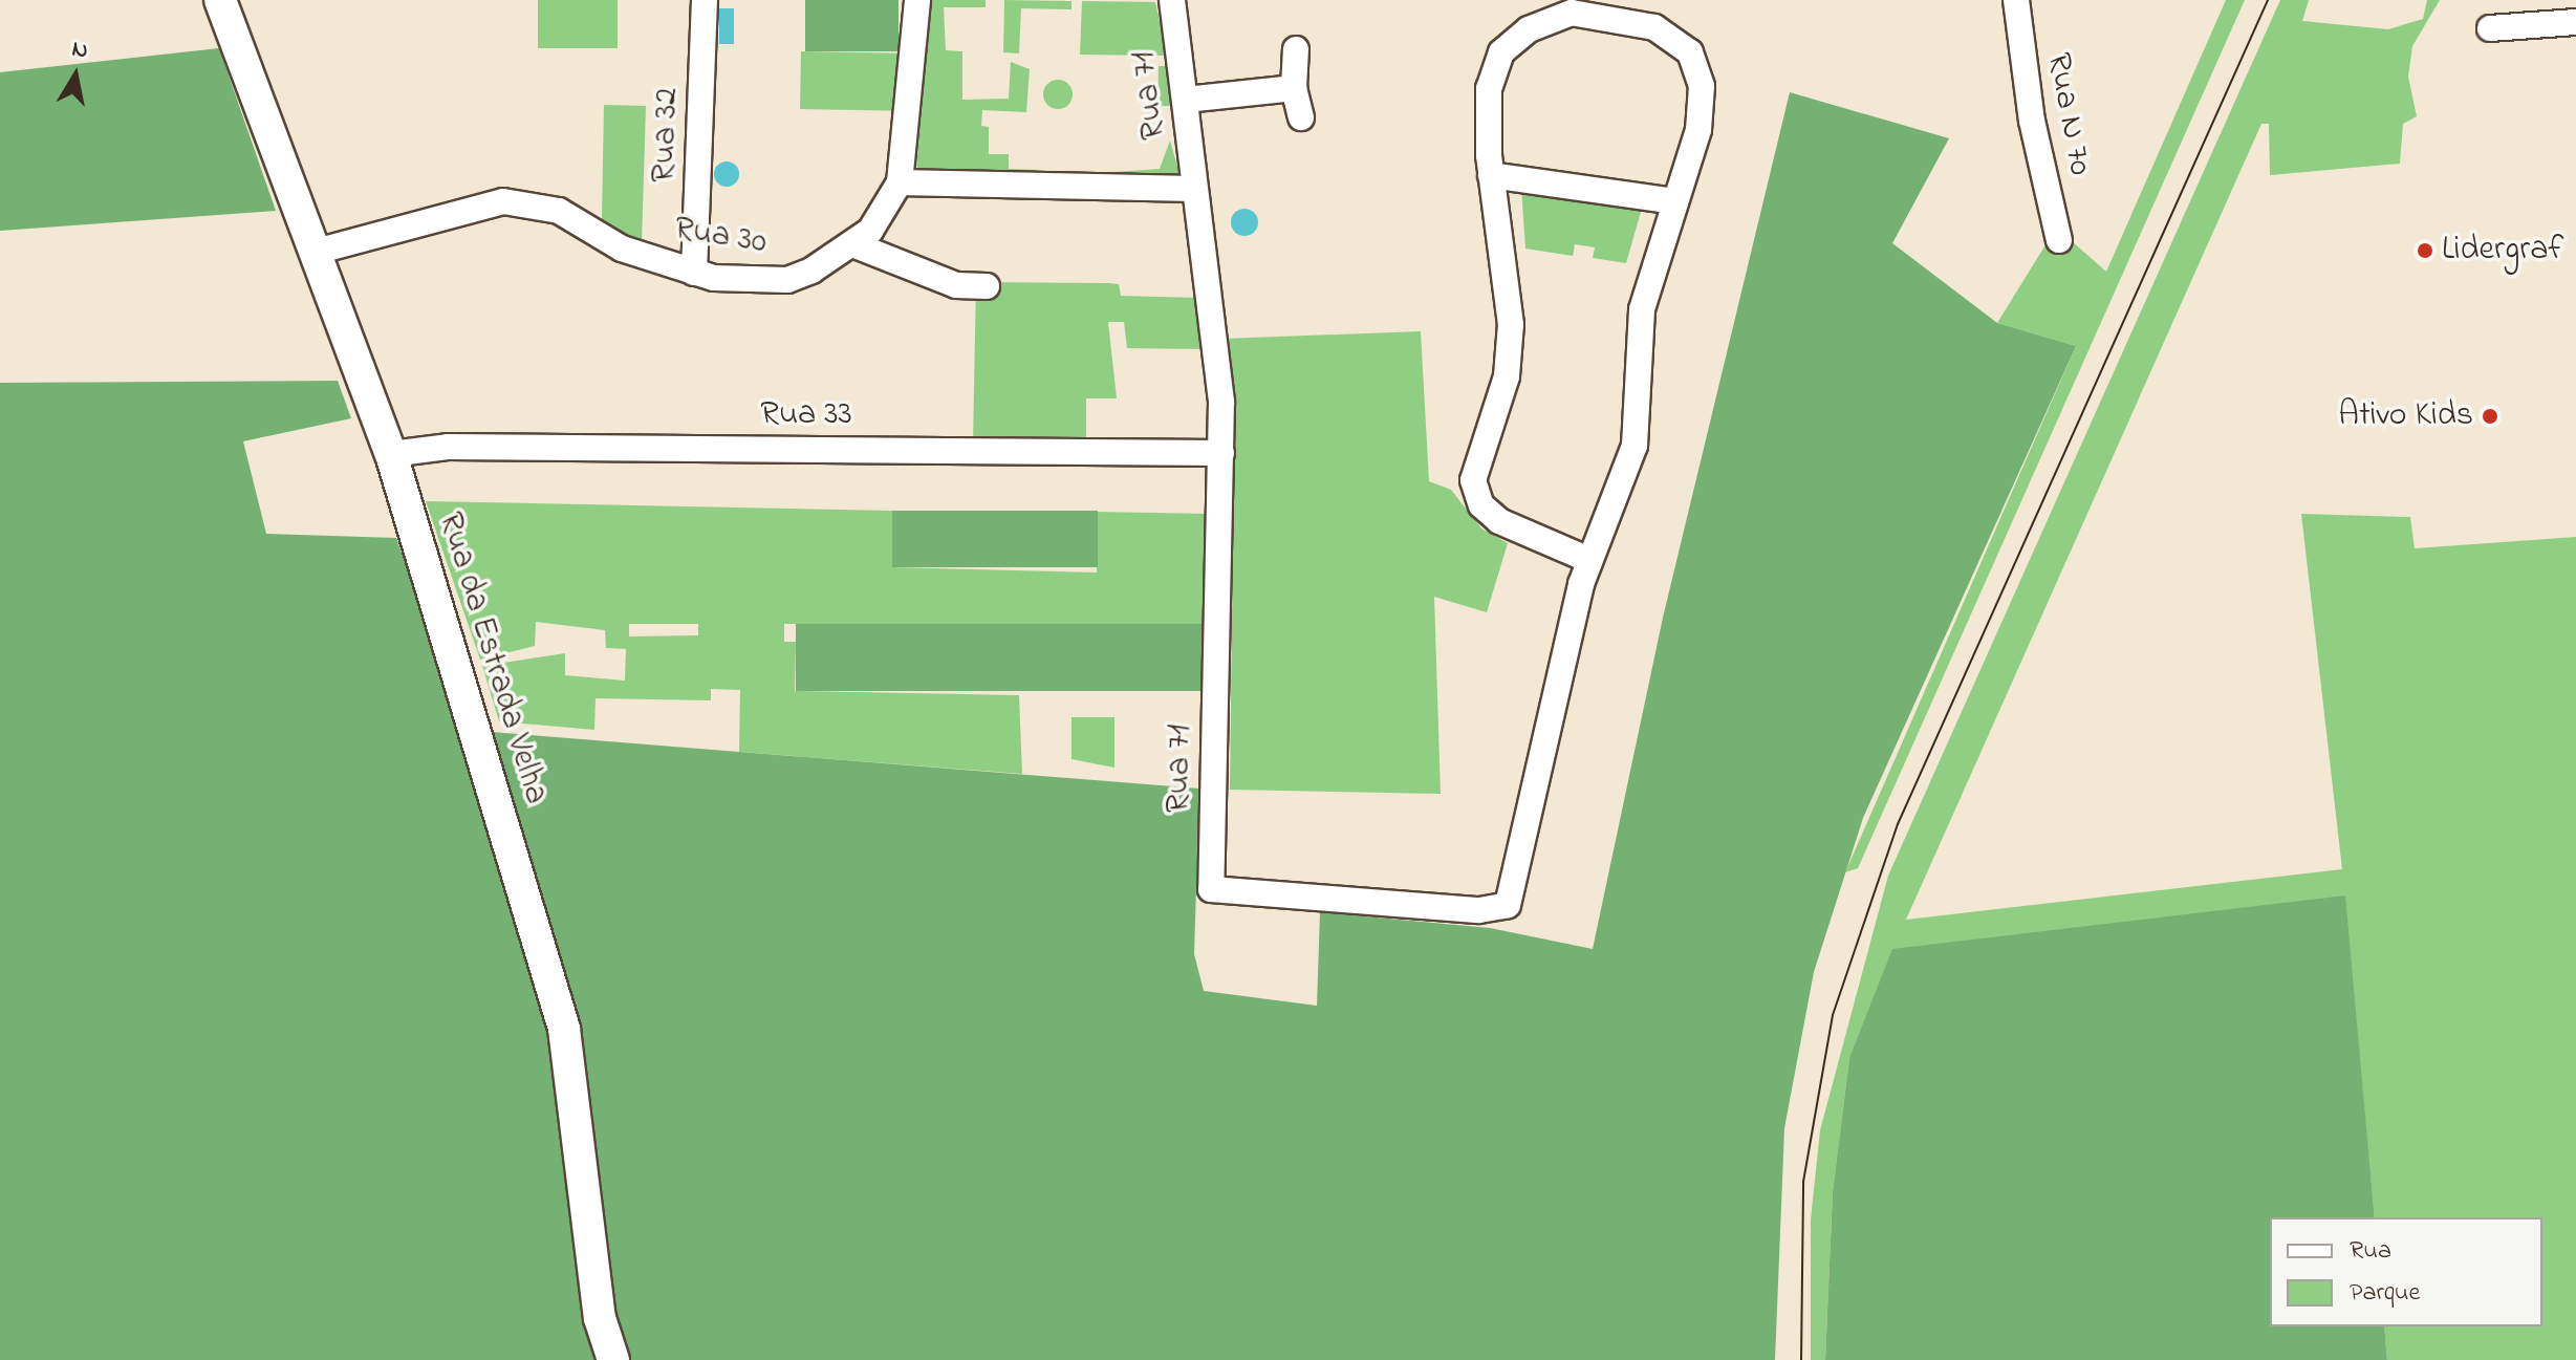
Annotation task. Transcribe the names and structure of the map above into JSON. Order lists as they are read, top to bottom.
{
  "streets": {
    "street": [
      "Rua 71",
      "Rua N 70",
      "Rua 32",
      "Rua 30",
      "Rua 33",
      "Rua da Estrada Velha"
    ]
  },
  "crossings": [
    ["Rua 71", "Rua 33"],
    ["Rua 32", "Rua 30"],
    ["Rua 30", "Rua da Estrada Velha"],
    ["Rua 33", "Rua da Estrada Velha"]
  ],
  "places": ["Lidergraf", "Ativo Kids"],
  "legend": ["Rua", "Parque"],
  "north": "top"
}
